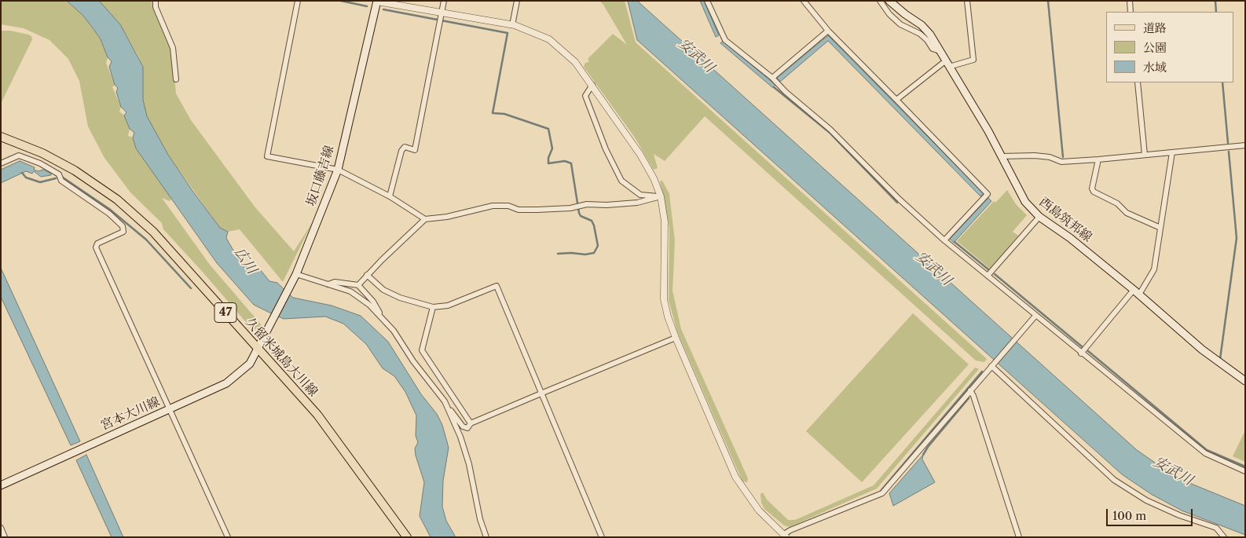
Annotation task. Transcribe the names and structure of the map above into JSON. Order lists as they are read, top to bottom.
{
  "streets": {
    "main road": [
      "坂口藤吉線",
      "西島筑邦線",
      "47",
      "久留米城島大川線",
      "宮本大川線"
    ]
  },
  "crossings": [
    ["坂口藤吉線", "久留米城島大川線"],
    ["坂口藤吉線", "宮本大川線"],
    ["久留米城島大川線", "宮本大川線"]
  ],
  "water": ["安武川", "広川"],
  "legend": ["道路", "公園", "水域"],
  "scale_bar": "100 m"
}
